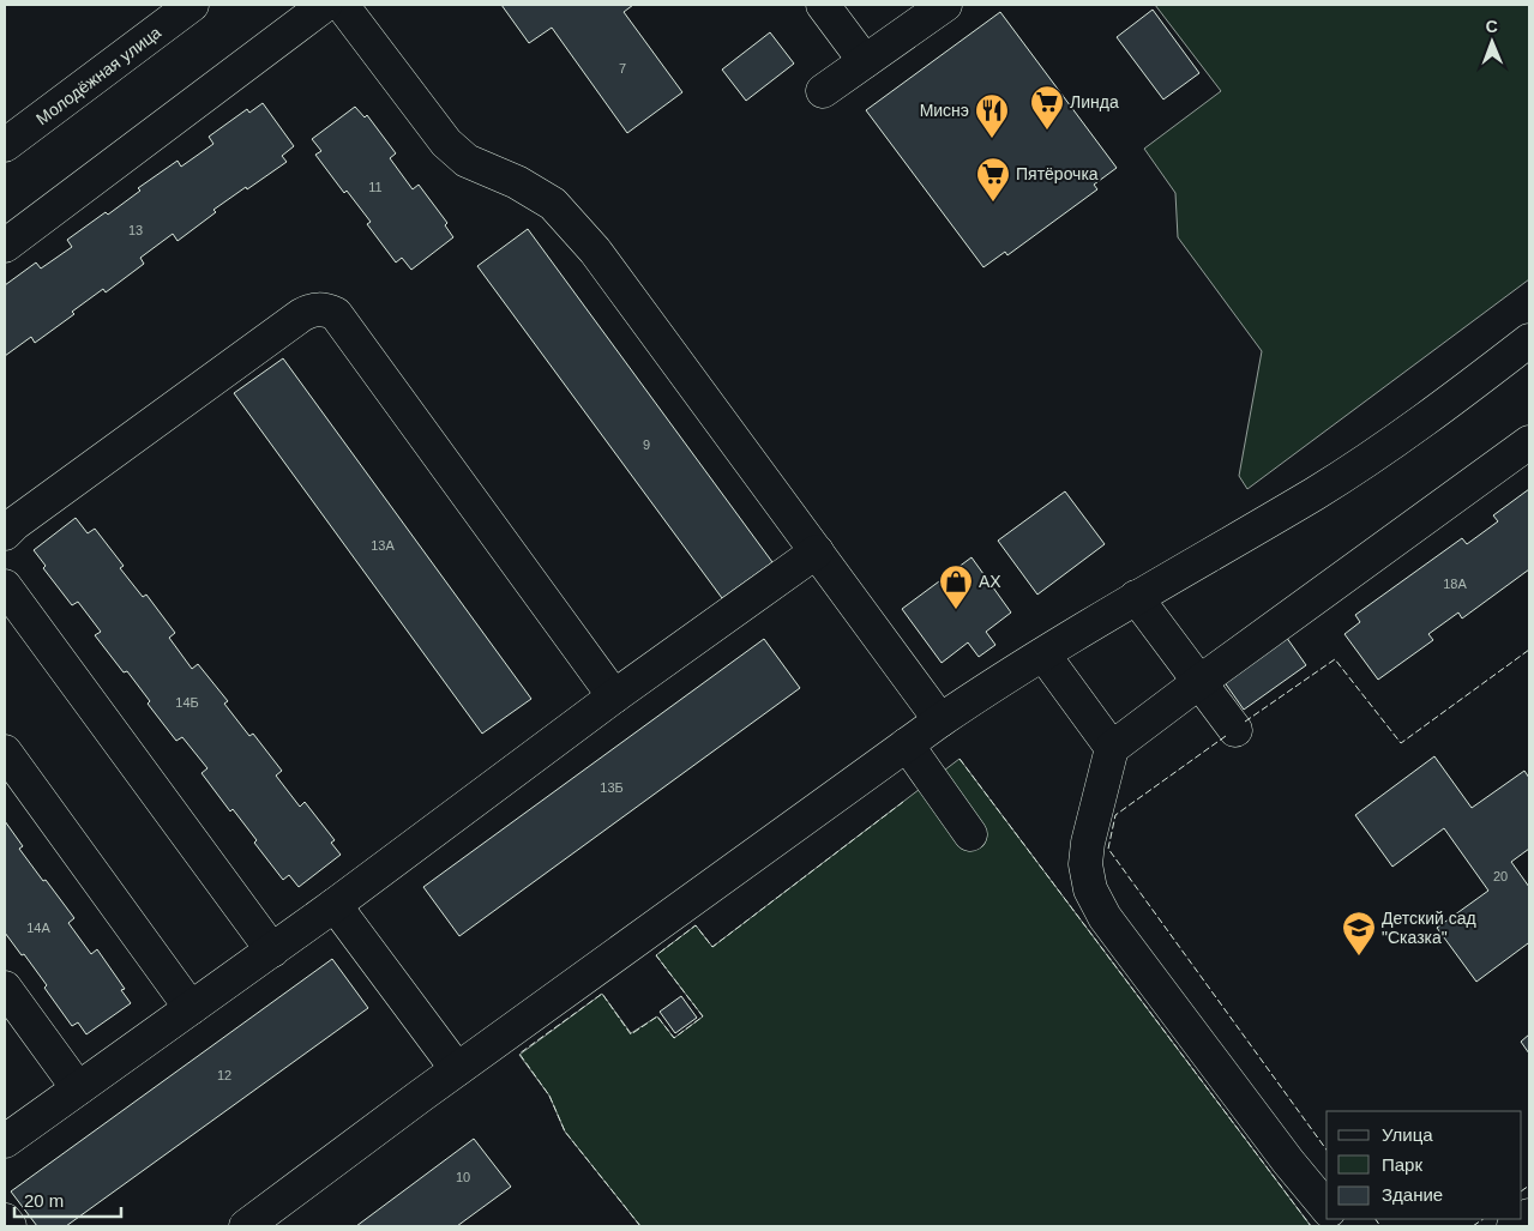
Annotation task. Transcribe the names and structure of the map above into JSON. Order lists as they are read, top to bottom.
{
  "streets": {
    "street": ["Молодёжная улица"]
  },
  "places": {
    "supermarket": ["Линда", "Пятёрочка"],
    "restaurant": ["Миснэ"],
    "shop": ["АХ"],
    "school or university": ["Детский сад \"Сказка\""]
  },
  "house_numbers": [
    "7",
    "11",
    "13",
    "9",
    "13А",
    "18А",
    "14Б",
    "13Б",
    "20",
    "14А",
    "12",
    "10"
  ],
  "legend": ["Улица", "Парк", "Здание"],
  "scale_bar": "20 m",
  "north": "top"
}
